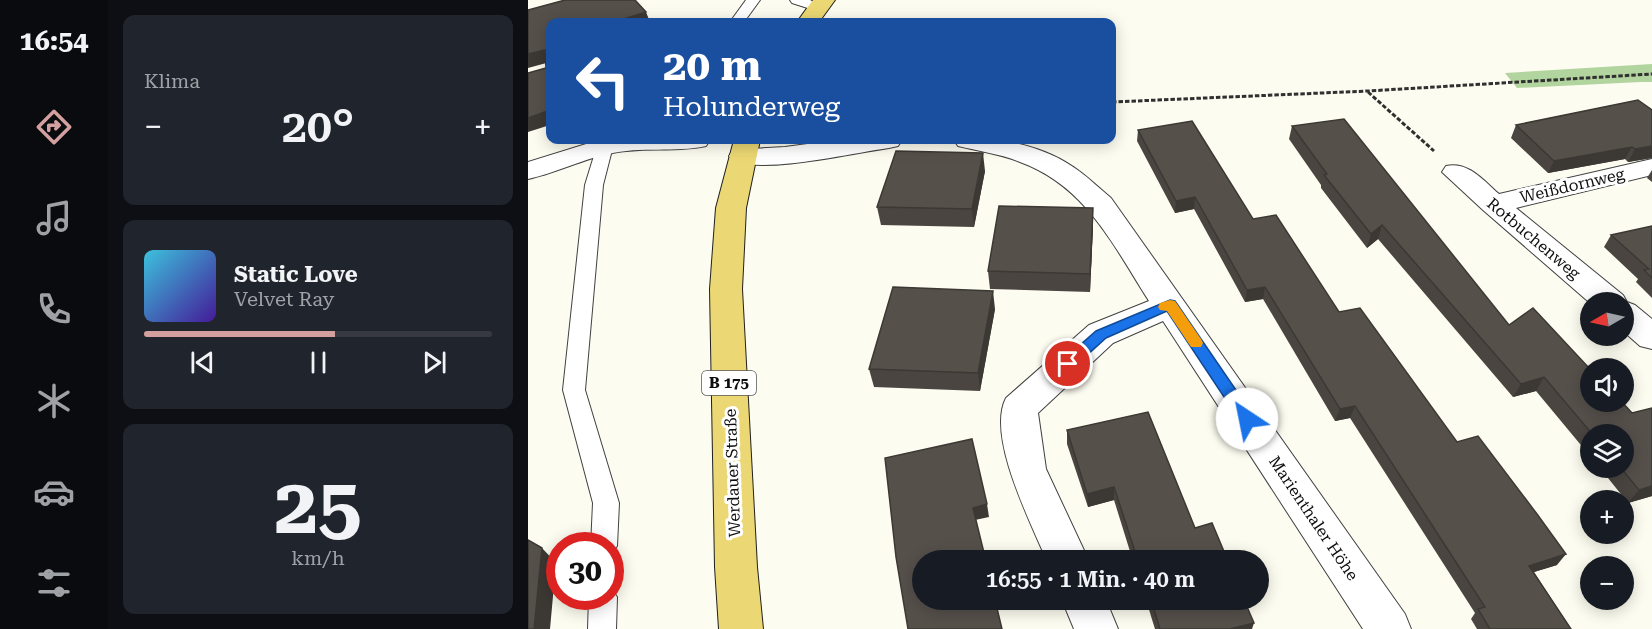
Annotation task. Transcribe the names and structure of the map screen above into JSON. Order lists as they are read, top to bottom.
{
  "streets": {
    "main road": ["B 175", "Werdauer Straße"],
    "street": ["Weißdornweg", "Rotbuchenweg", "Marienthaler Höhe"]
  },
  "crossings": [
    ["Weißdornweg", "Rotbuchenweg"]
  ],
  "north": "left",
  "page": {
    "tabs": "16:54",
    "tile": [
      "Klima",
      ["25", "km/h"]
    ],
    "turn": ["20 m", "Holunderweg"],
    "heat": ["−", "20°", "+"],
    "song": ["Static Love", "Velvet Ray"],
    "map_buttons": ["+", "−"],
    "limit": "30",
    "trip": "16:55 · 1 Min. · 40 m"
  }
}
